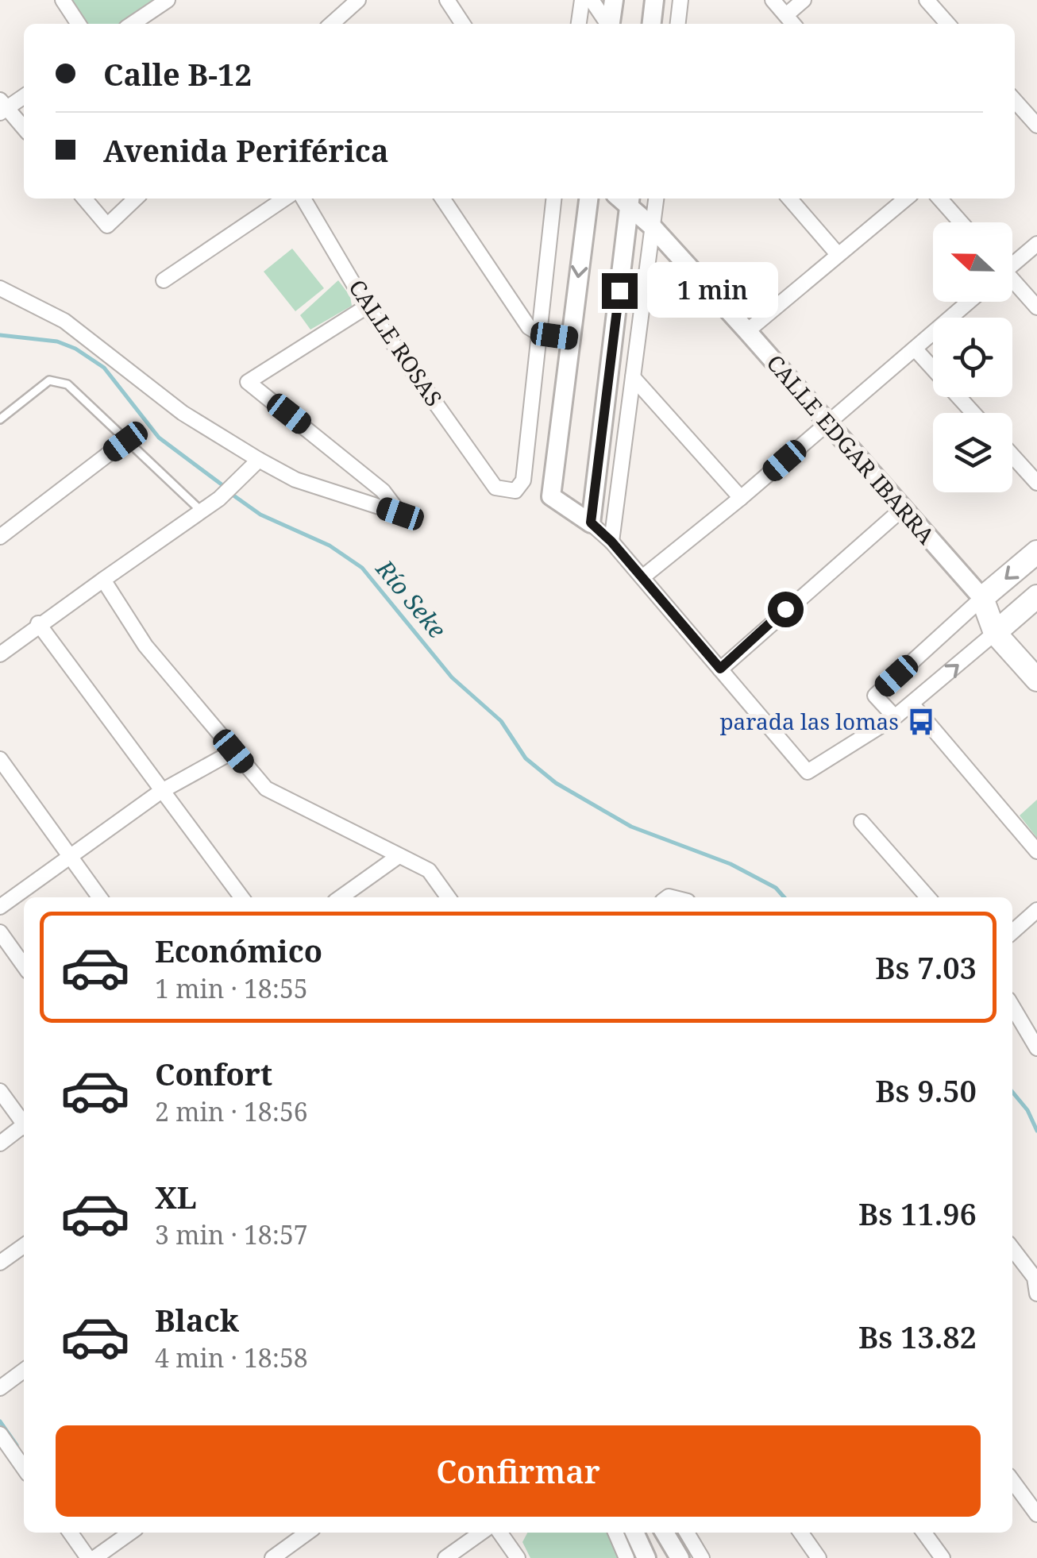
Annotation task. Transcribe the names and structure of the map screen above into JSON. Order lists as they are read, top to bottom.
{
  "streets": {
    "main road": ["CALLE EDGAR IBARRA"],
    "street": ["CALLE ROSAS"]
  },
  "water": ["Río Seke"],
  "places": {
    "bus stop": ["parada las lomas"]
  },
  "north": "left",
  "page": {
    "banner": ["Calle B-12", "Avenida Periférica"],
    "bubble": "1 min",
    "list": [
      {
        "name": "Económico",
        "note": "1 min · 18:55",
        "value": "Bs 7.03"
      },
      {
        "name": "Confort",
        "note": "2 min · 18:56",
        "value": "Bs 9.50"
      },
      {
        "name": "XL",
        "note": "3 min · 18:57",
        "value": "Bs 11.96"
      },
      {
        "name": "Black",
        "note": "4 min · 18:58",
        "value": "Bs 13.82"
      }
    ],
    "buttons": "Confirmar"
  }
}
